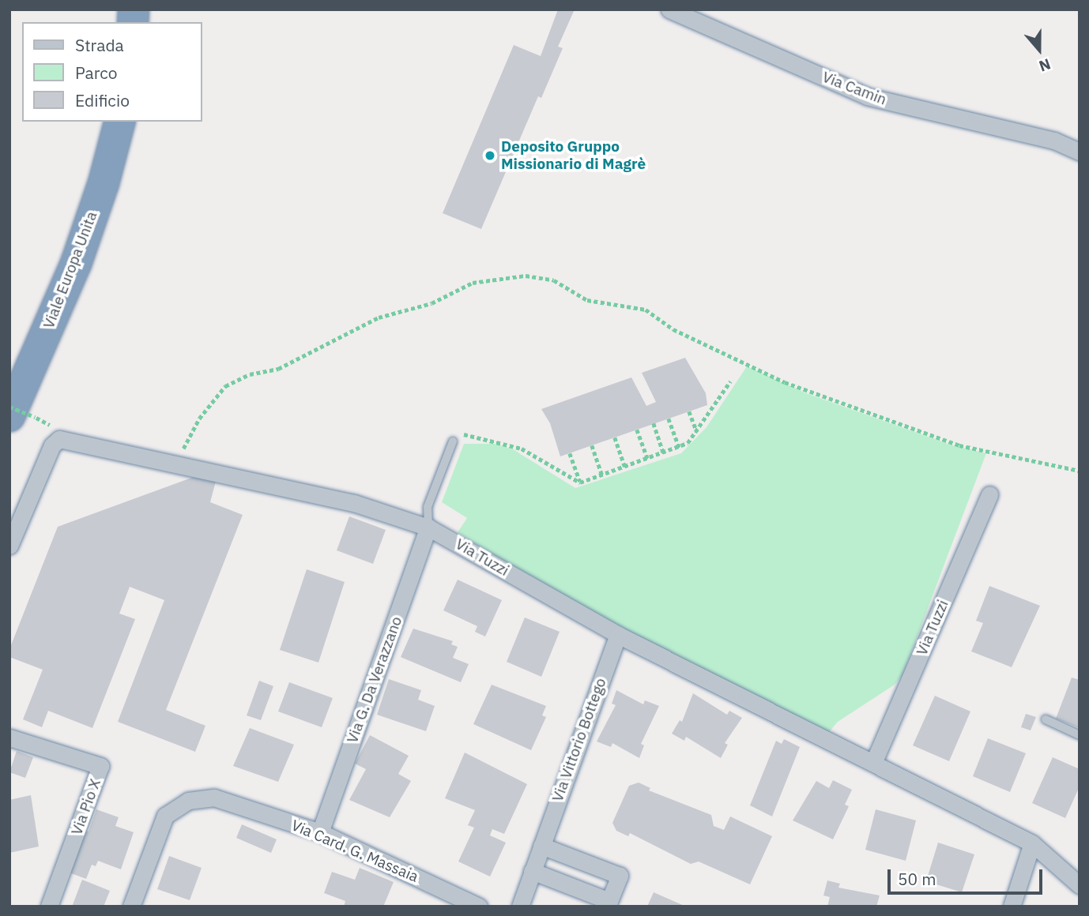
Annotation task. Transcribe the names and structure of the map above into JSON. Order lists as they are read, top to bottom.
{
  "streets": {
    "highway": ["Viale Europa Unita"],
    "street": [
      "Via Camin",
      "Via Tuzzi",
      "Via G. Da Verazzano",
      "Via Vittorio Bottego",
      "Via Pio X",
      "Via Card. G. Massaia"
    ]
  },
  "crossings": [
    ["Via Tuzzi", "Via G. Da Verazzano"],
    ["Via Tuzzi", "Via Vittorio Bottego"],
    ["Via G. Da Verazzano", "Via Card. G. Massaia"]
  ],
  "places": ["Deposito Gruppo Missionario di Magrè"],
  "legend": ["Strada", "Parco", "Edificio"],
  "scale_bar": "50 m",
  "north": "bottom"
}
